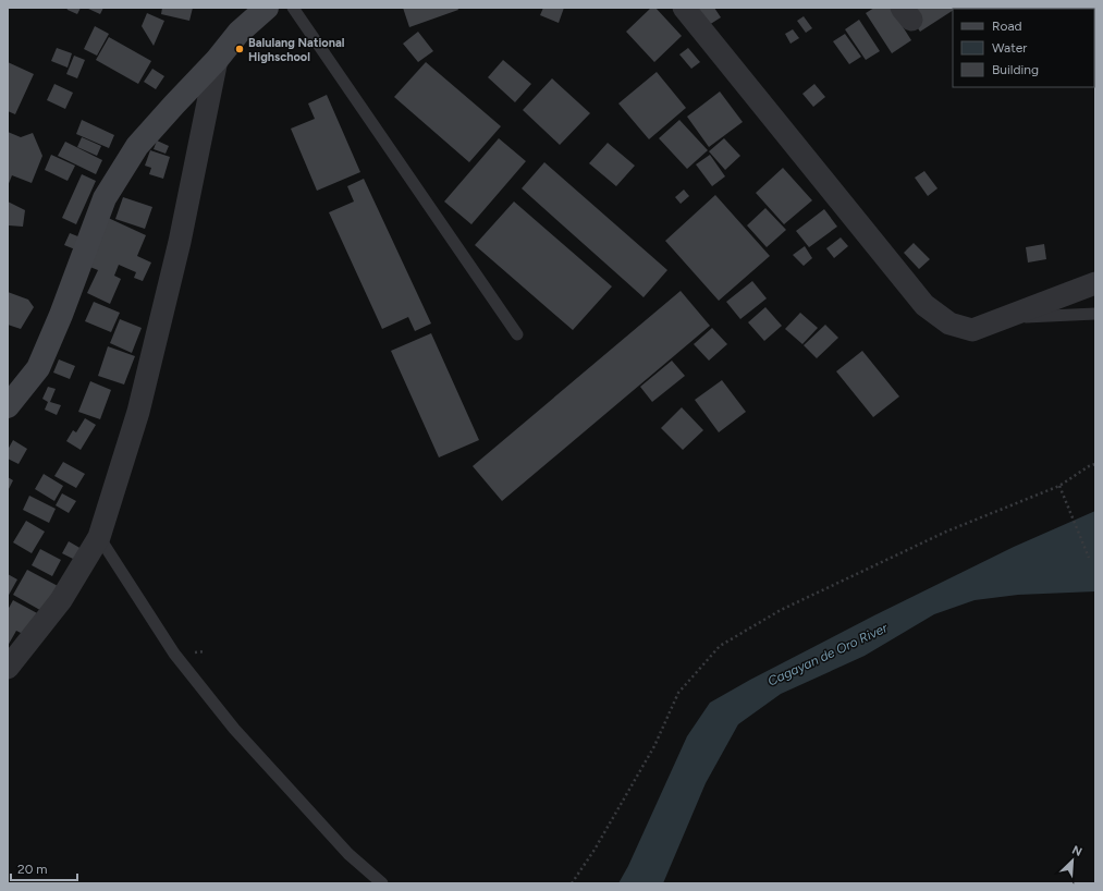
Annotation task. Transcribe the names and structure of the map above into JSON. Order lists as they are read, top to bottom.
{
  "water": ["Cagayan de Oro River"],
  "places": ["Balulang National Highschool"],
  "legend": ["Road", "Water", "Building"],
  "scale_bar": "20 m",
  "north": "top right"
}
